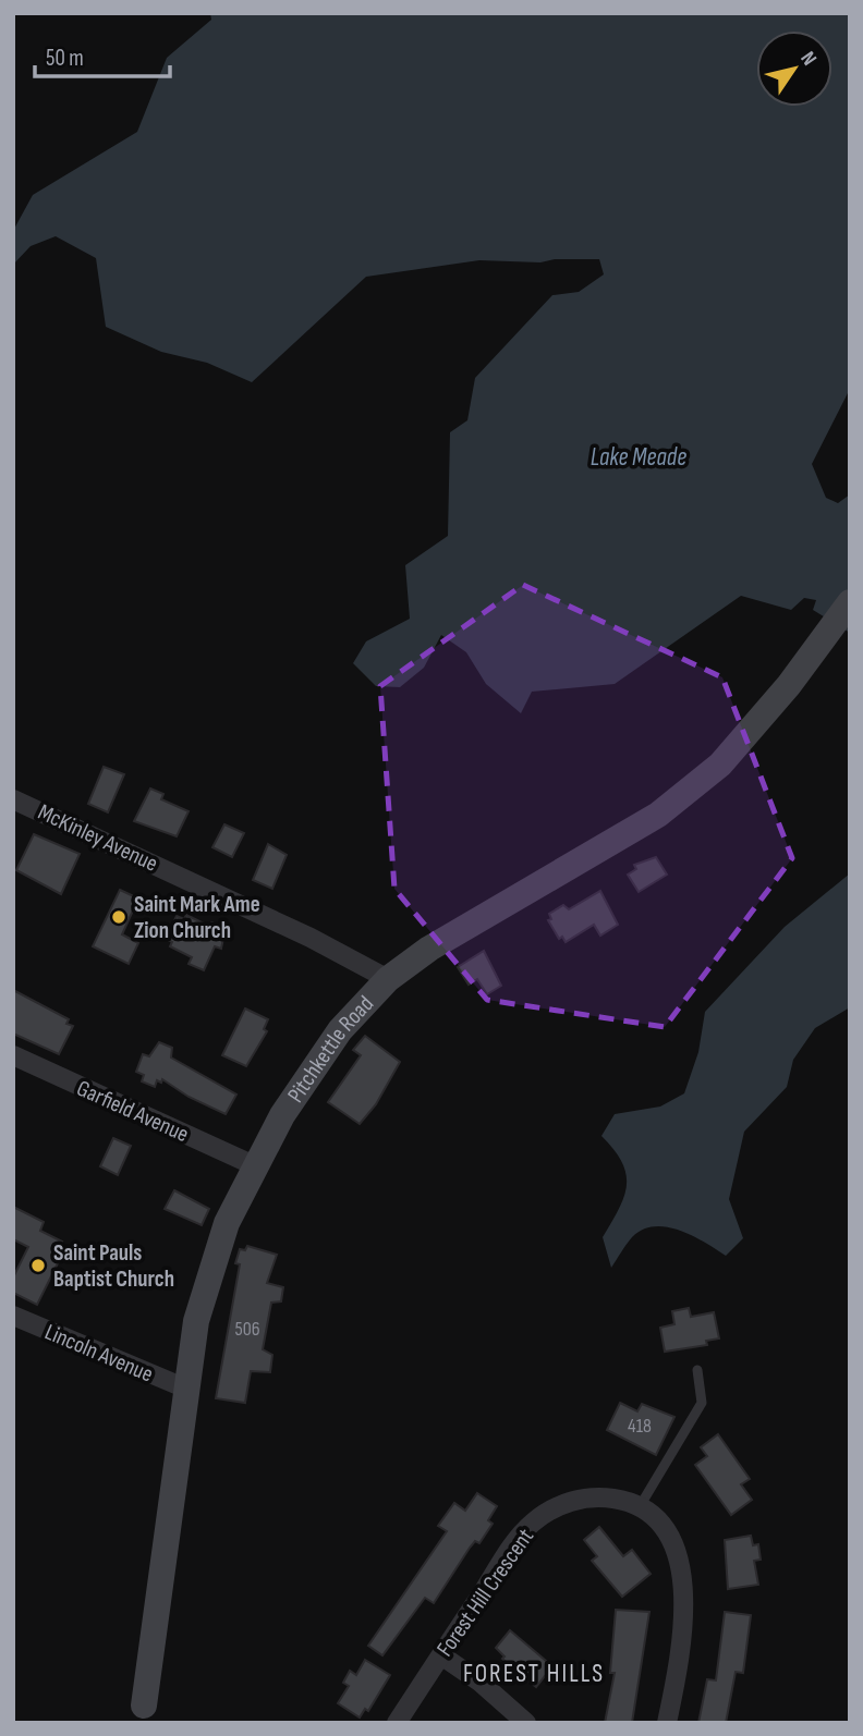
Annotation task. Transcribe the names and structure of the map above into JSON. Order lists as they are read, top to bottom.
{
  "streets": {
    "main road": ["Pitchkettle Road"],
    "street": [
      "McKinley Avenue",
      "Garfield Avenue",
      "Lincoln Avenue",
      "Forest Hill Crescent"
    ]
  },
  "crossings": [
    ["McKinley Avenue", "Pitchkettle Road"],
    ["Pitchkettle Road", "Garfield Avenue"],
    ["Pitchkettle Road", "Lincoln Avenue"]
  ],
  "districts": ["FOREST HILLS"],
  "water": ["Lake Meade"],
  "places": ["Saint Mark Ame Zion Church", "Saint Pauls Baptist Church"],
  "house_numbers": ["506", "418"],
  "scale_bar": "50 m",
  "north": "top right"
}
